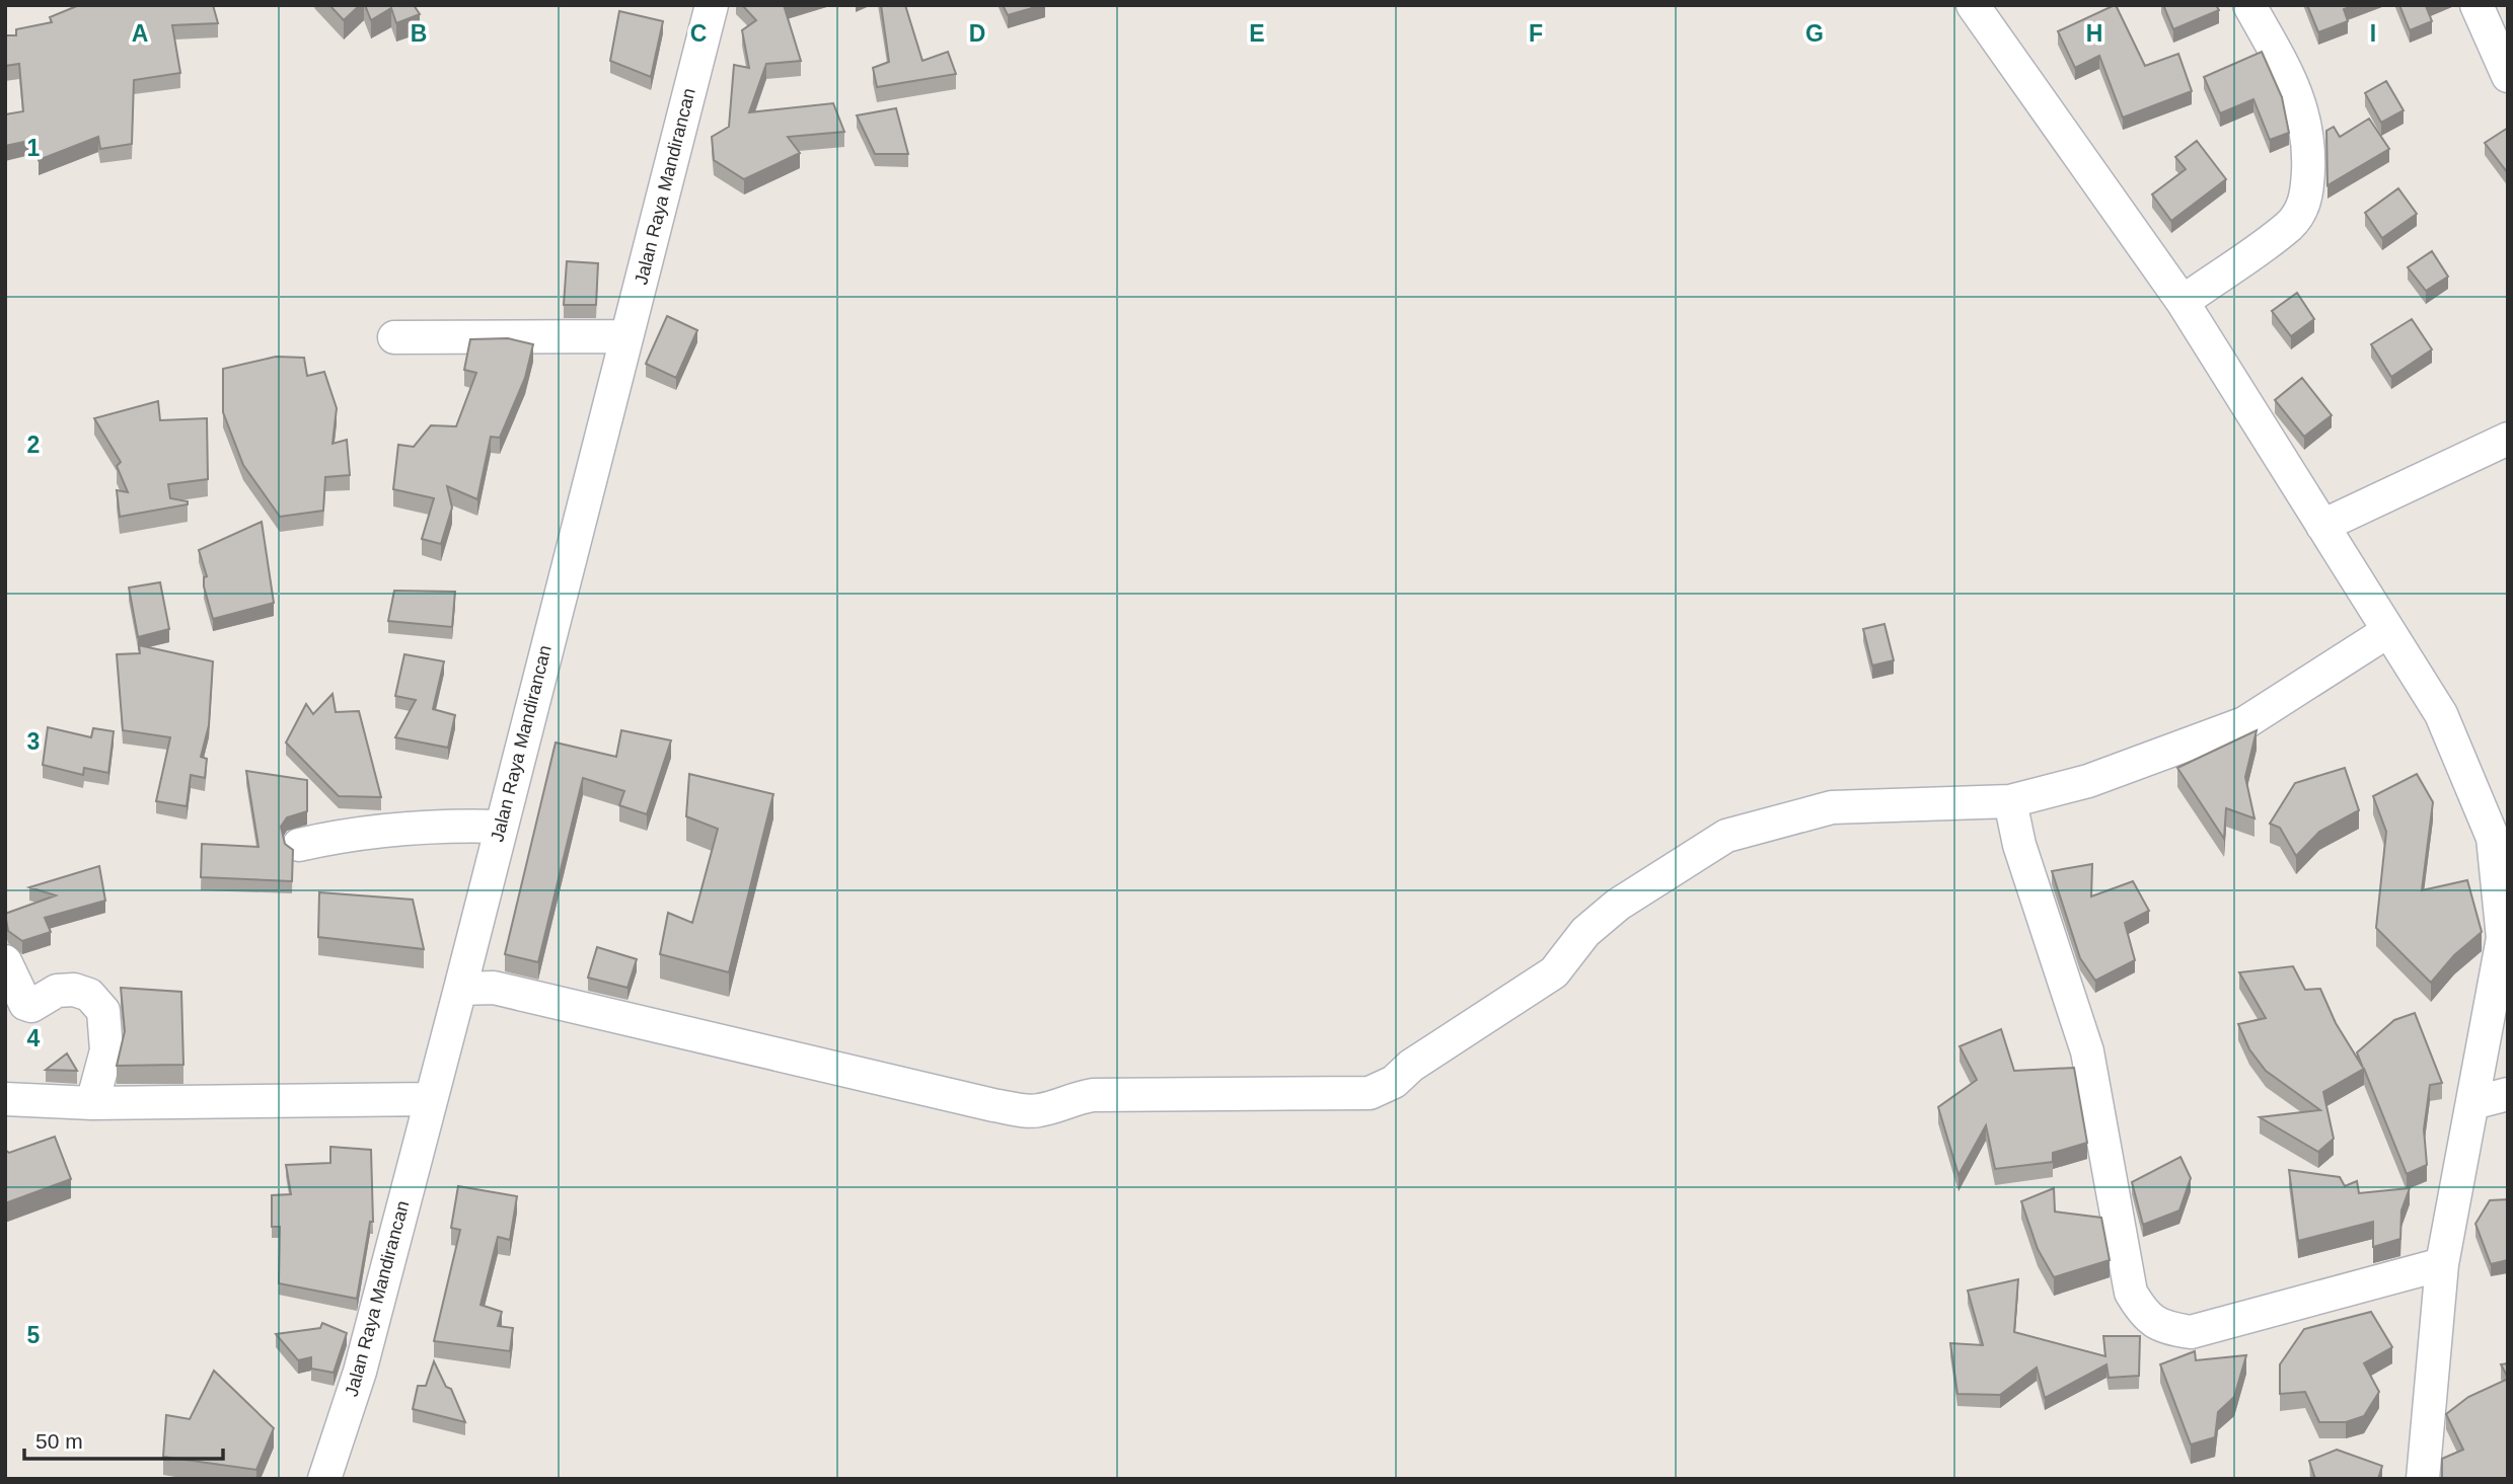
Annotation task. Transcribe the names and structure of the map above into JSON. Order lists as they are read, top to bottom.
{
  "streets": {
    "street": ["Jalan Raya Mandirancan"]
  },
  "scale_bar": "50 m",
  "grid": {
    "columns": [
      "A",
      "B",
      "C",
      "D",
      "E",
      "F",
      "G",
      "H",
      "I"
    ],
    "rows": [
      "1",
      "2",
      "3",
      "4",
      "5"
    ]
  }
}
